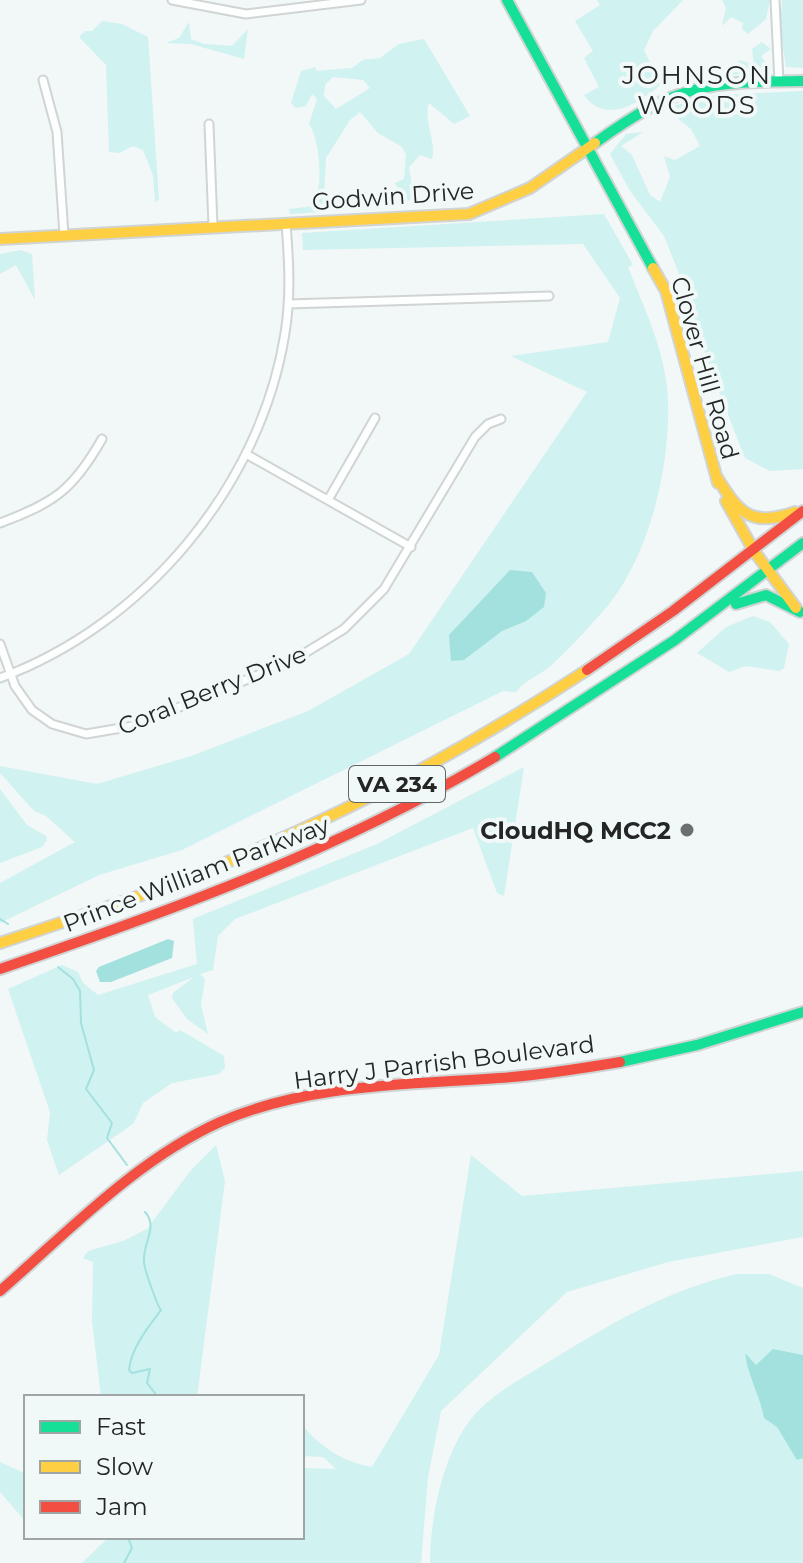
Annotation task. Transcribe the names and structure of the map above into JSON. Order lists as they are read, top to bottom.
{
  "streets": {
    "main road": [
      "Godwin Drive",
      "Clover Hill Road",
      "VA 234",
      "Prince William Parkway",
      "Harry J Parrish Boulevard"
    ],
    "street": ["Coral Berry Drive"]
  },
  "crossings": [
    ["Godwin Drive", "Clover Hill Road"],
    ["Clover Hill Road", "Prince William Parkway"]
  ],
  "districts": ["JOHNSON WOODS"],
  "places": ["CloudHQ MCC2"],
  "legend": ["Fast", "Slow", "Jam"]
}
